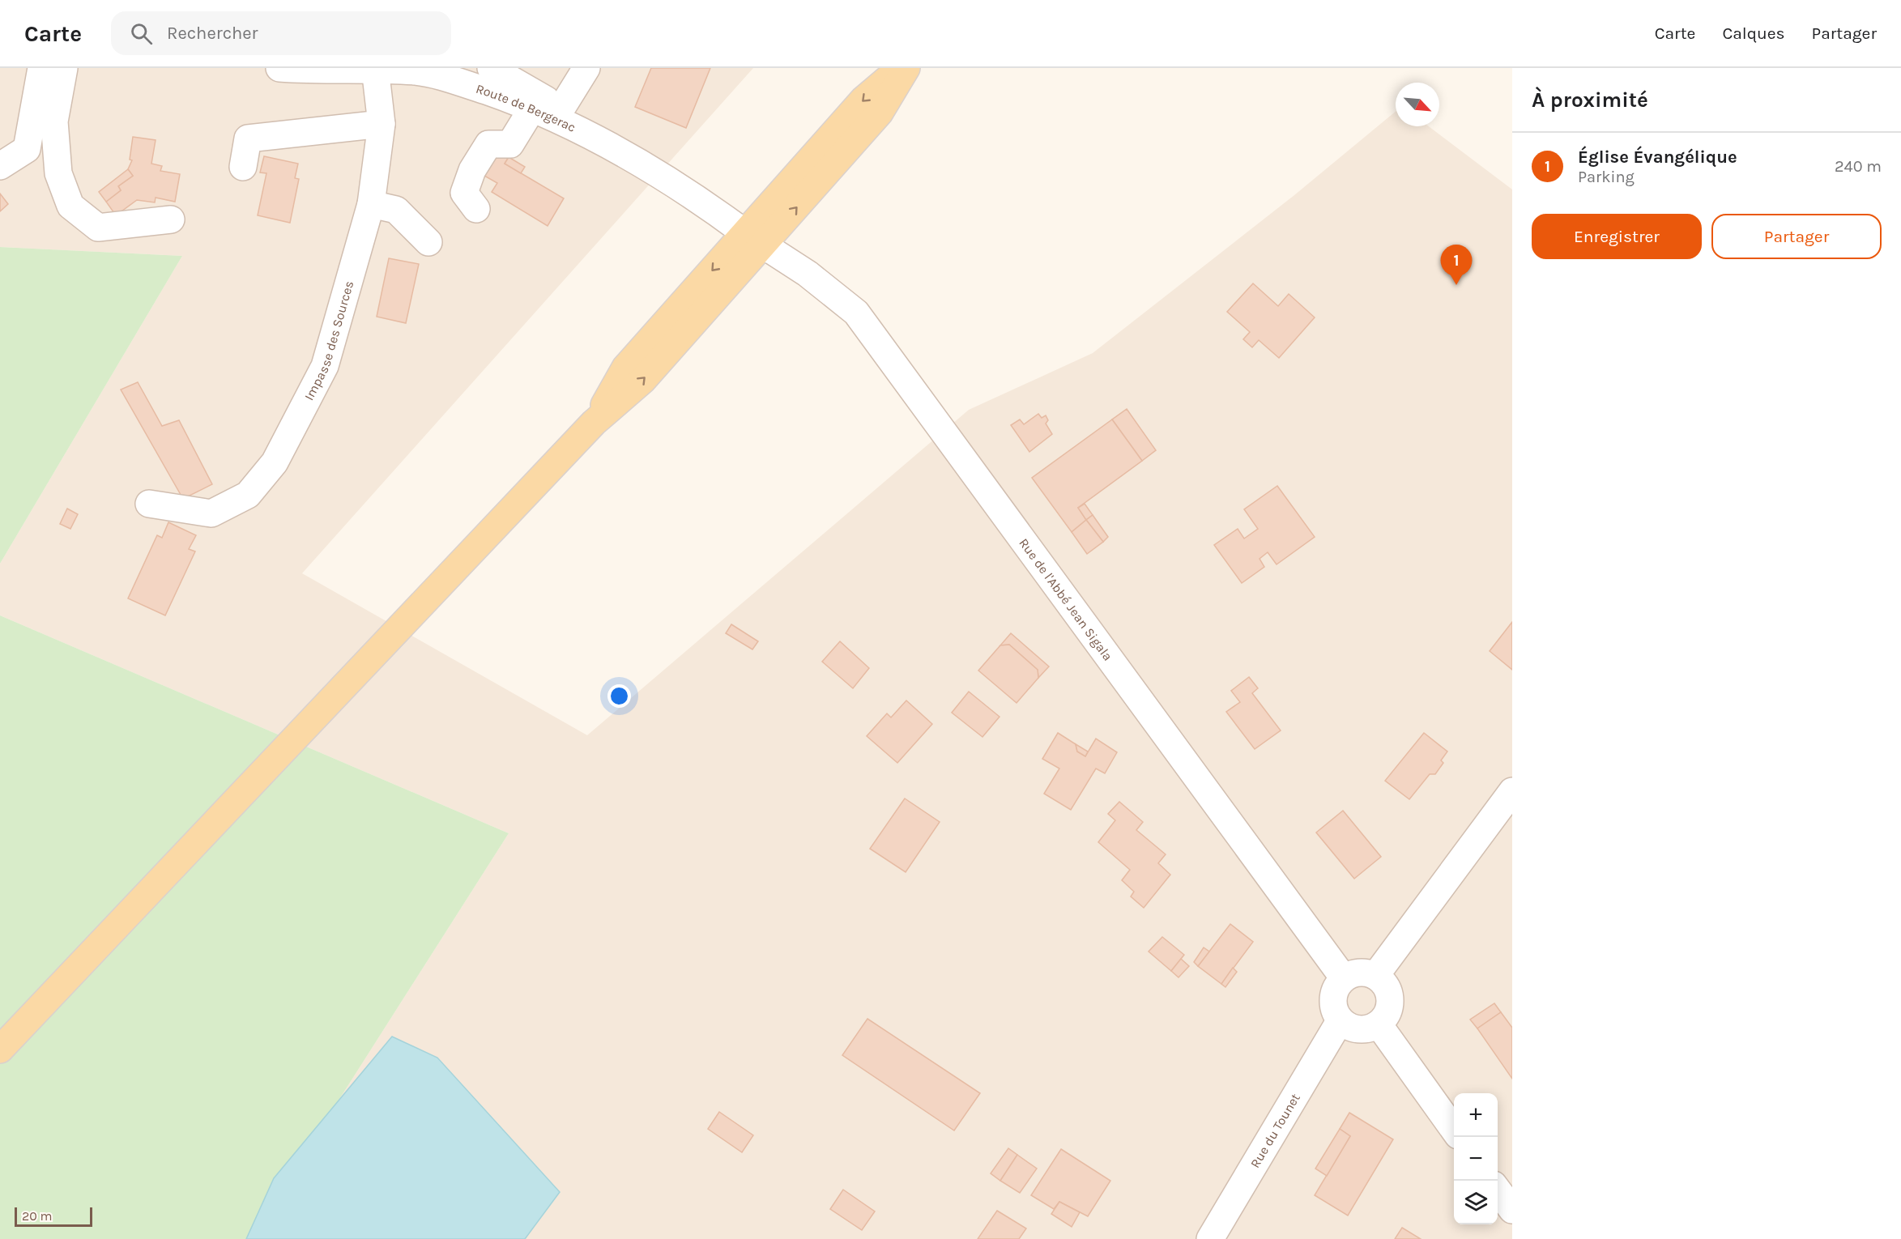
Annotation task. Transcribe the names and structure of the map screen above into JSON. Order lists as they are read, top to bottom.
{
  "streets": {
    "street": [
      "Route de Bergerac",
      "Impasse des Sources",
      "Rue de l'Abbé Jean Sigala",
      "Rue du Tounet"
    ]
  },
  "crossings": [
    ["Route de Bergerac", "Impasse des Sources"],
    ["Route de Bergerac", "Rue de l'Abbé Jean Sigala"],
    ["Rue de l'Abbé Jean Sigala", "Rue du Tounet"]
  ],
  "scale_bar": "20 m",
  "north": "bottom right",
  "page": {
    "header": "Carte",
    "search": "Rechercher",
    "nav": ["Carte", "Calques", "Partager"],
    "heading": "À proximité",
    "list": [
      {
        "mark": "1",
        "name": "Église Évangélique",
        "note": "Parking",
        "value": "240 m"
      }
    ],
    "buttons": ["Enregistrer", "Partager"],
    "pins": "1",
    "map_buttons": ["+", "−"],
    "scale": "20 m"
  }
}
